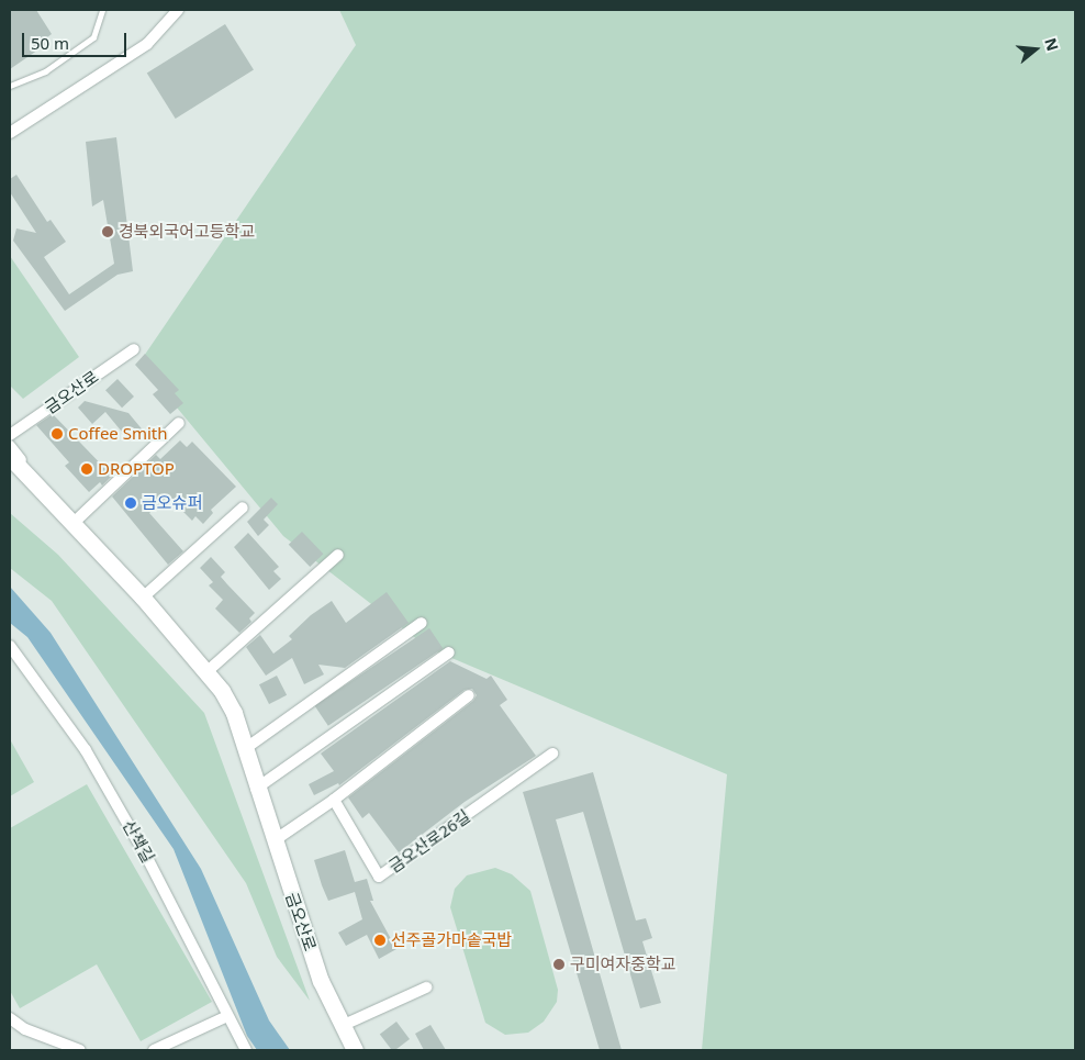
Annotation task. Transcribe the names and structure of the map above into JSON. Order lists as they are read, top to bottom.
{
  "streets": {
    "street": ["금오산로", "산책길", "금오산로26길"]
  },
  "places": [
    "경북외국어고등학교",
    "Coffee Smith",
    "DROPTOP",
    "금오슈퍼",
    "선주골가마솥국밥",
    "구미여자중학교"
  ],
  "scale_bar": "50 m",
  "north": "right"
}
